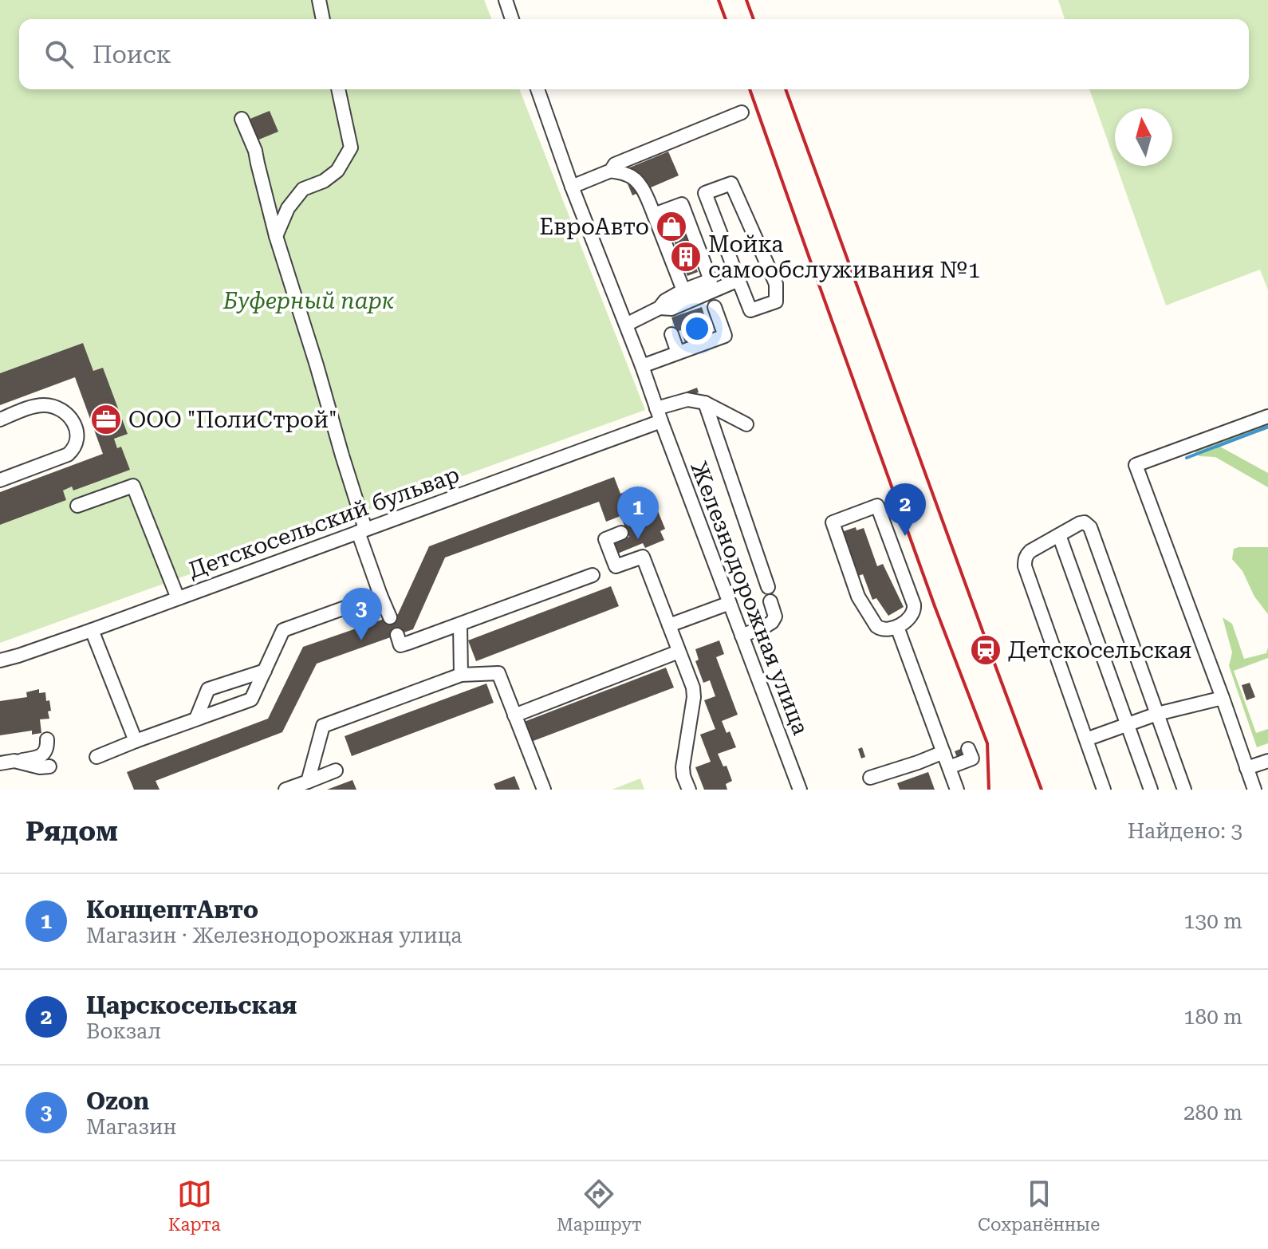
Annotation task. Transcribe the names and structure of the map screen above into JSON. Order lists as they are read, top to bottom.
{
  "streets": {
    "street": ["Детскосельский бульвар", "Железнодорожная улица"]
  },
  "crossings": [
    ["Детскосельский бульвар", "Железнодорожная улица"]
  ],
  "parks": ["Буферный парк"],
  "places": {
    "shop": ["ЕвроАвто"],
    "building": ["Мойка самообслуживания №1"],
    "office": ["ООО \"ПолиСтрой\""],
    "station": ["Детскосельская"]
  },
  "north": "top",
  "page": {
    "search": "Поиск",
    "pins": ["2", "1", "3"],
    "heading": ["Рядом", "Найдено: 3"],
    "list": [
      {
        "mark": "1",
        "name": "КонцептАвто",
        "note": "Магазин · Железнодорожная улица",
        "value": "130 m"
      },
      {
        "mark": "2",
        "name": "Царскосельская",
        "note": "Вокзал",
        "value": "180 m"
      },
      {
        "mark": "3",
        "name": "Ozon",
        "note": "Магазин",
        "value": "280 m"
      }
    ],
    "nav": ["Карта", "Маршрут", "Сохранённые"]
  }
}
